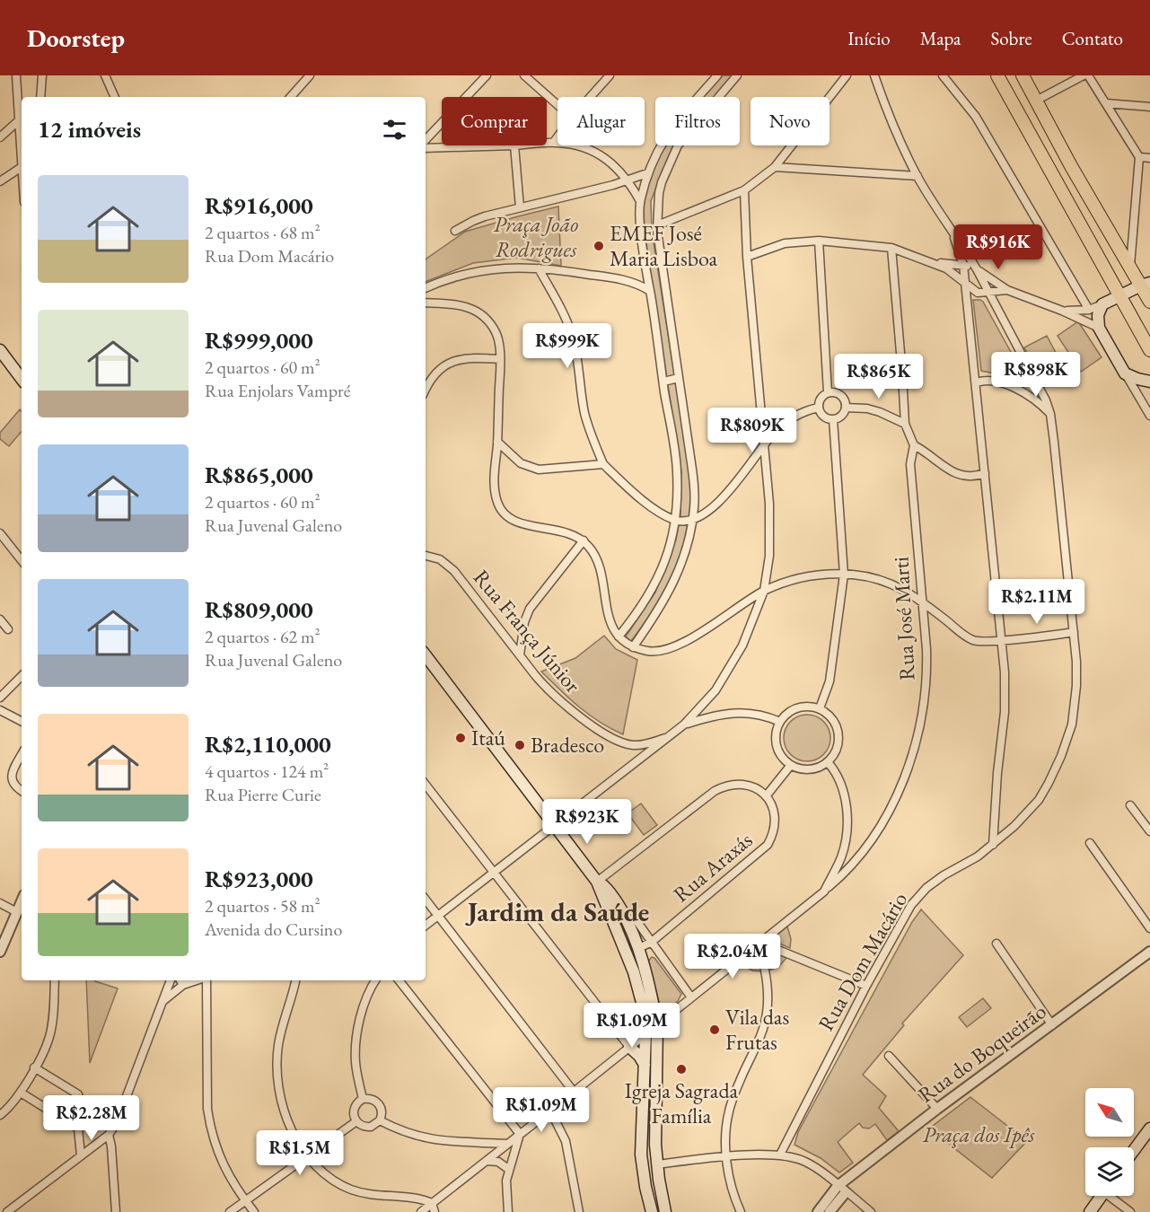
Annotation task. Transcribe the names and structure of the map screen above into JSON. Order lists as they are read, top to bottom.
{
  "streets": {
    "street": [
      "Rua José Marti",
      "Rua França Júnior",
      "Rua Araxás",
      "Rua Dom Macário",
      "Rua do Boqueirão"
    ]
  },
  "districts": ["Jardim da Saúde"],
  "parks": ["Praça João Rodrigues", "Praça dos Ipês"],
  "places": [
    "EMEF José Maria Lisboa",
    "Itaú",
    "Bradesco",
    "Vila das Frutas",
    "Igreja Sagrada Família"
  ],
  "north": "top left",
  "page": {
    "header": "Doorstep",
    "nav": [
      "Início",
      "Mapa",
      "Sobre",
      "Contato"
    ],
    "chip": [
      "Comprar",
      "Alugar",
      "Filtros",
      "Novo"
    ],
    "heading": "12 imóveis",
    "list": [
      {
        "name": "R$916,000",
        "note": "2 quartos · 68 m² · Rua Dom Macário"
      },
      {
        "name": "R$999,000",
        "note": "2 quartos · 60 m² · Rua Enjolars Vampré"
      },
      {
        "name": "R$865,000",
        "note": "2 quartos · 60 m² · Rua Juvenal Galeno"
      },
      {
        "name": "R$809,000",
        "note": "2 quartos · 62 m² · Rua Juvenal Galeno"
      },
      {
        "name": "R$2,110,000",
        "note": "4 quartos · 124 m² · Rua Pierre Curie"
      },
      {
        "name": "R$923,000",
        "note": "2 quartos · 58 m² · Avenida do Cursino"
      }
    ],
    "price": [
      "R$916K",
      "R$999K",
      "R$898K",
      "R$865K",
      "R$809K",
      "R$2.11M",
      "R$923K",
      "R$2.04M",
      "R$1.09M",
      "R$1.09M",
      "R$2.28M",
      "R$1.5M"
    ]
  }
}
